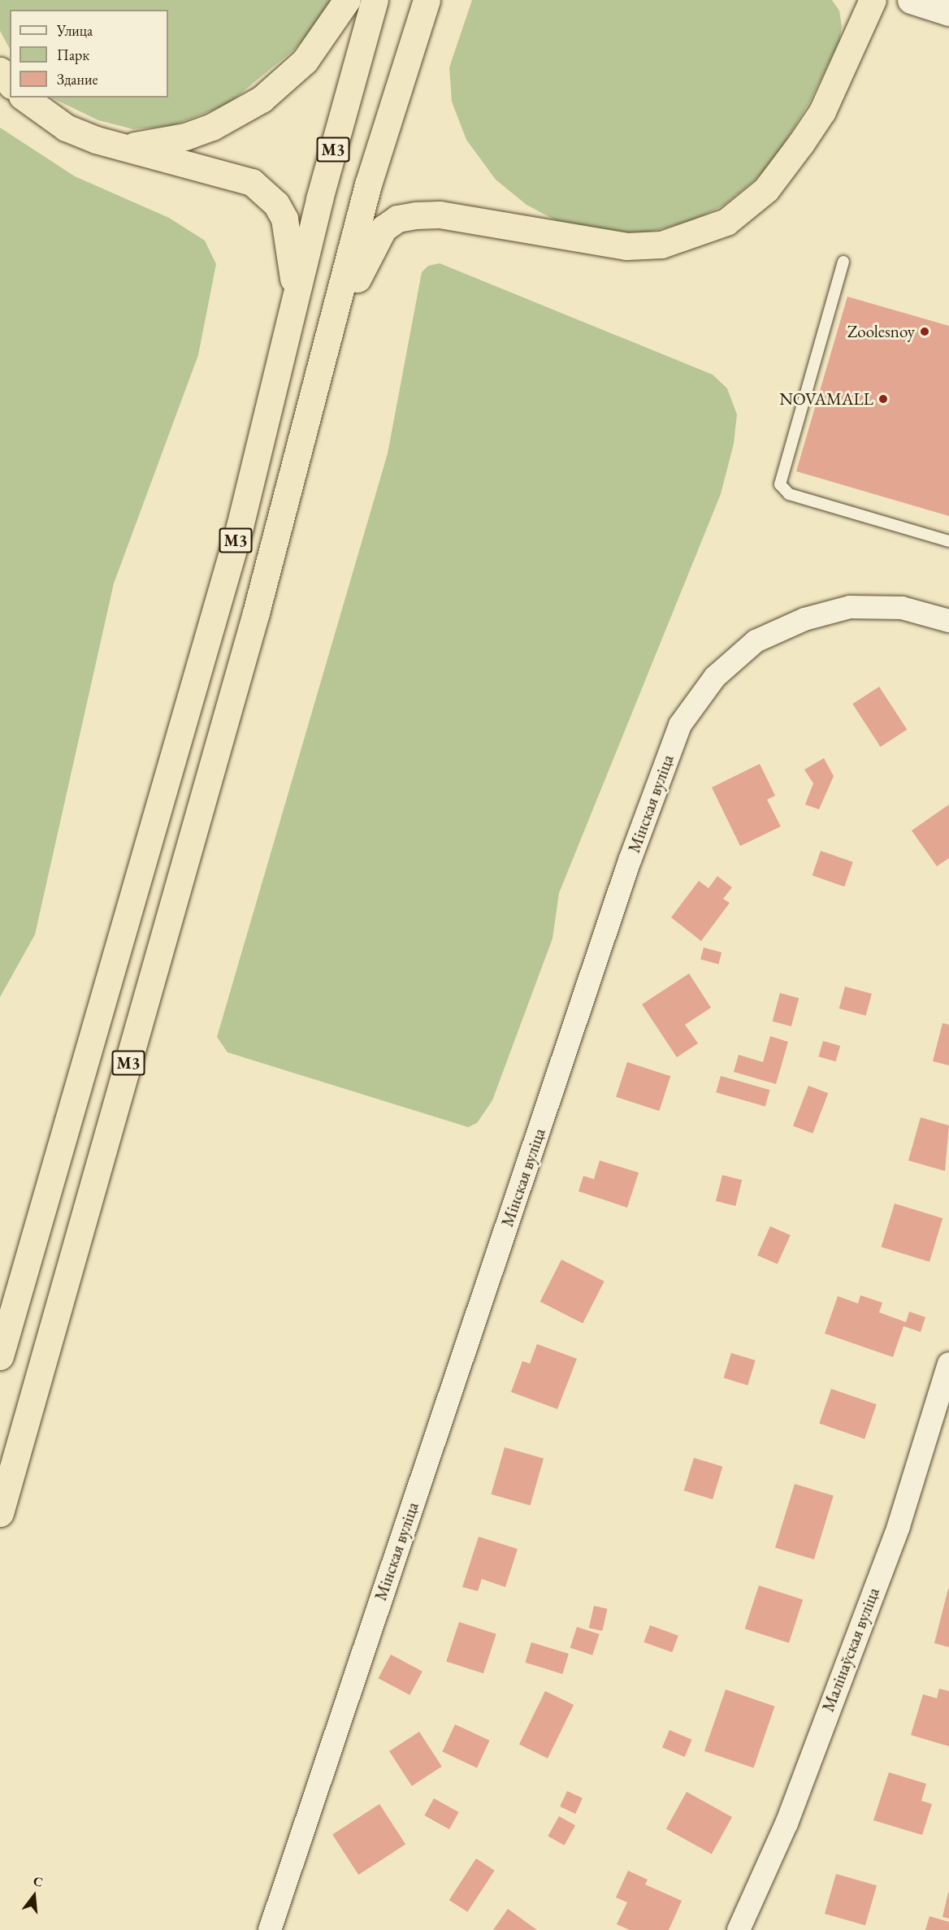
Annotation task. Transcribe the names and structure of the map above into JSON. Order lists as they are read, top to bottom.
{
  "streets": {
    "highway": ["М3"],
    "street": ["Мінская вуліца", "Малінаўская вуліца"]
  },
  "places": ["Zoolesnoy", "NOVAMALL"],
  "legend": ["Улица", "Парк", "Здание"],
  "north": "top"
}
